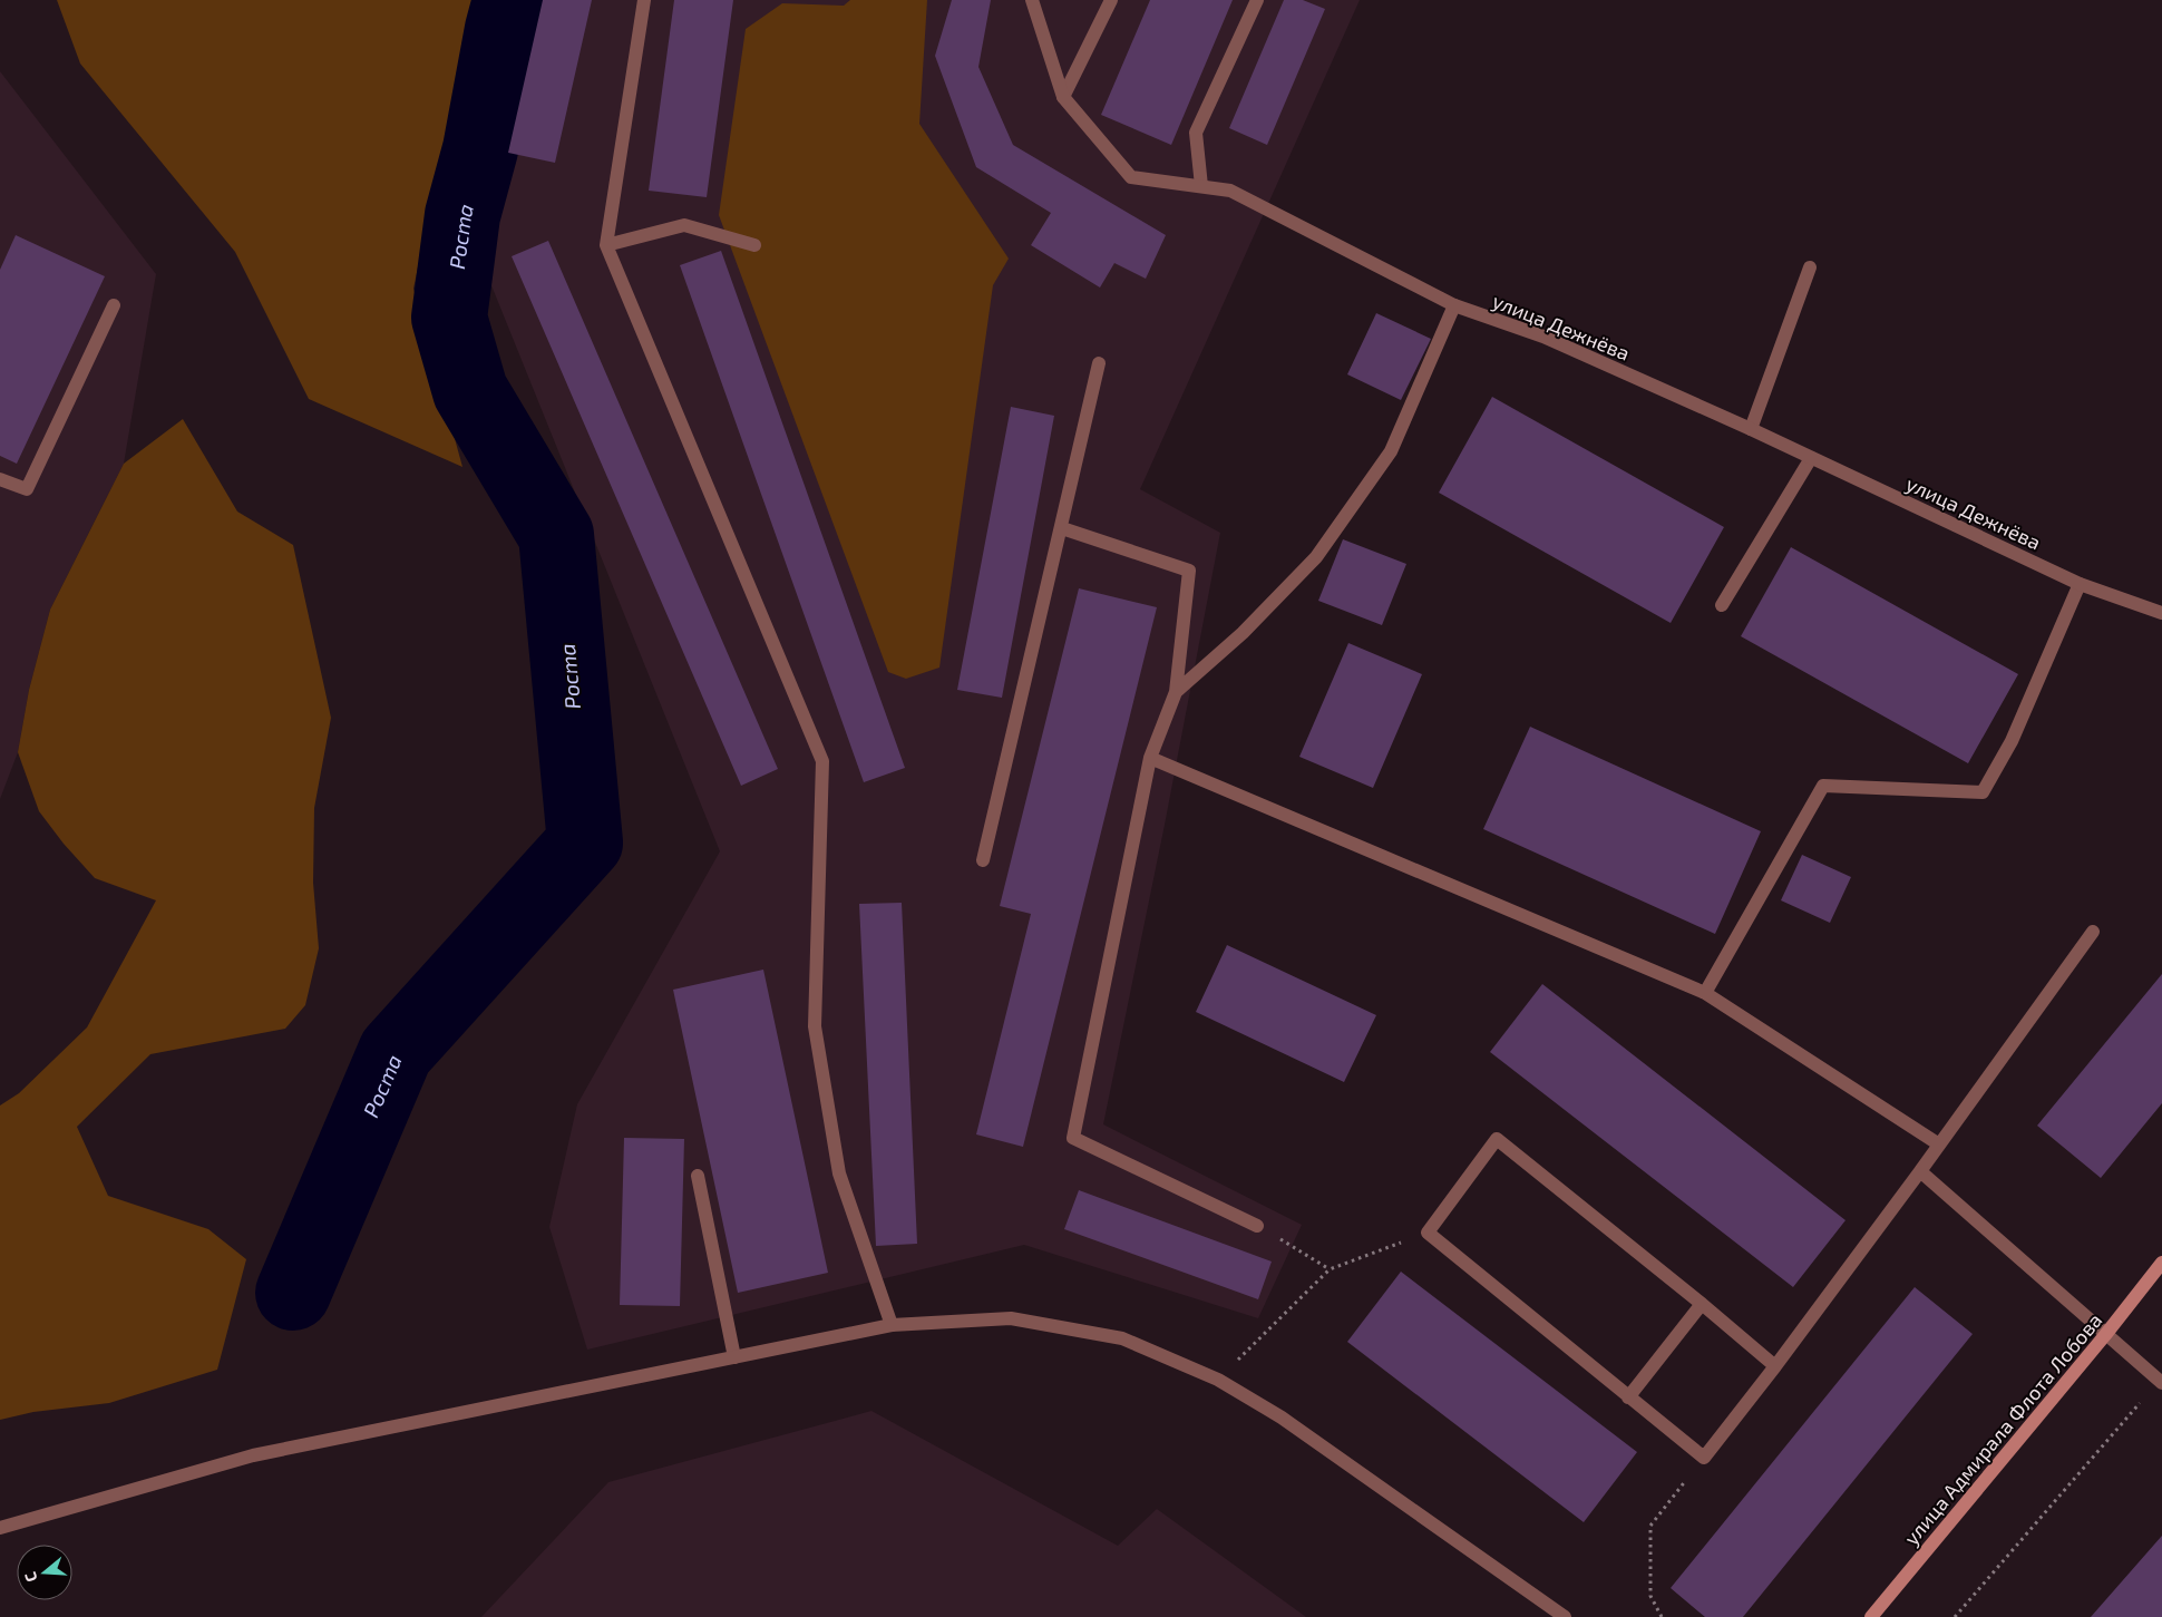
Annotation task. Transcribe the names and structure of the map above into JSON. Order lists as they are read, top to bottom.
{
  "streets": {
    "street": ["улица Дежнёва", "улица Адмирала Флота Лобова"]
  },
  "water": ["Роста"],
  "north": "left"
}
